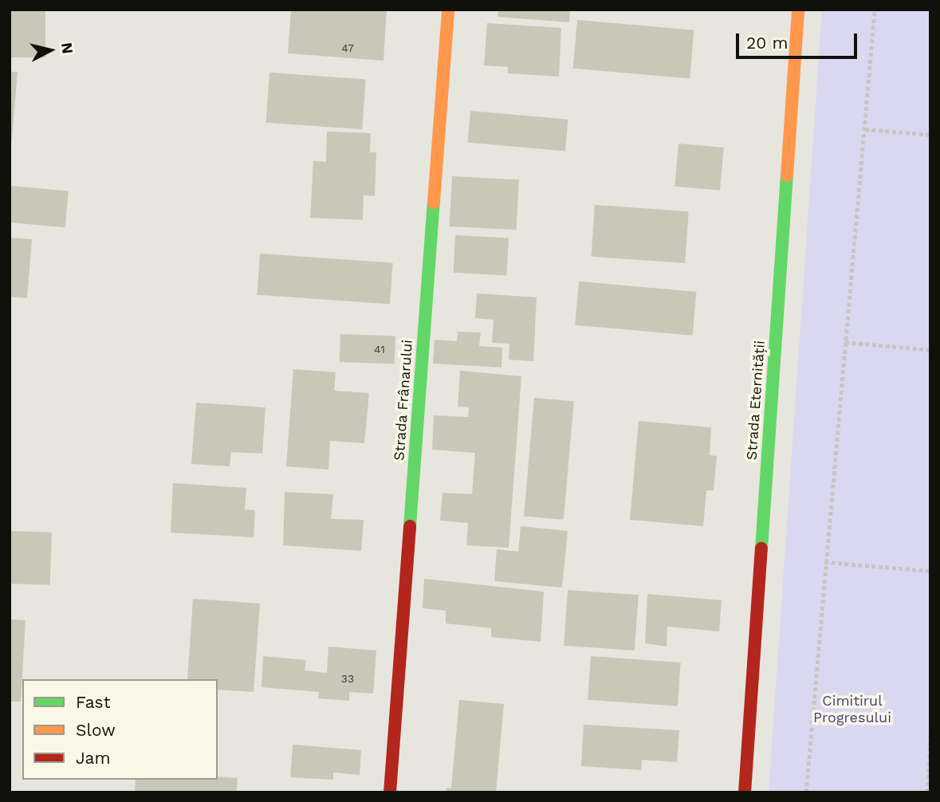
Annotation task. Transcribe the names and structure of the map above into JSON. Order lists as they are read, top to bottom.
{
  "streets": {
    "street": ["Strada Frânarului", "Strada Eternității"]
  },
  "parks": ["Cimitirul Progresului"],
  "house_numbers": ["47", "41", "33"],
  "legend": ["Fast", "Slow", "Jam"],
  "scale_bar": "20 m",
  "north": "right"
}
